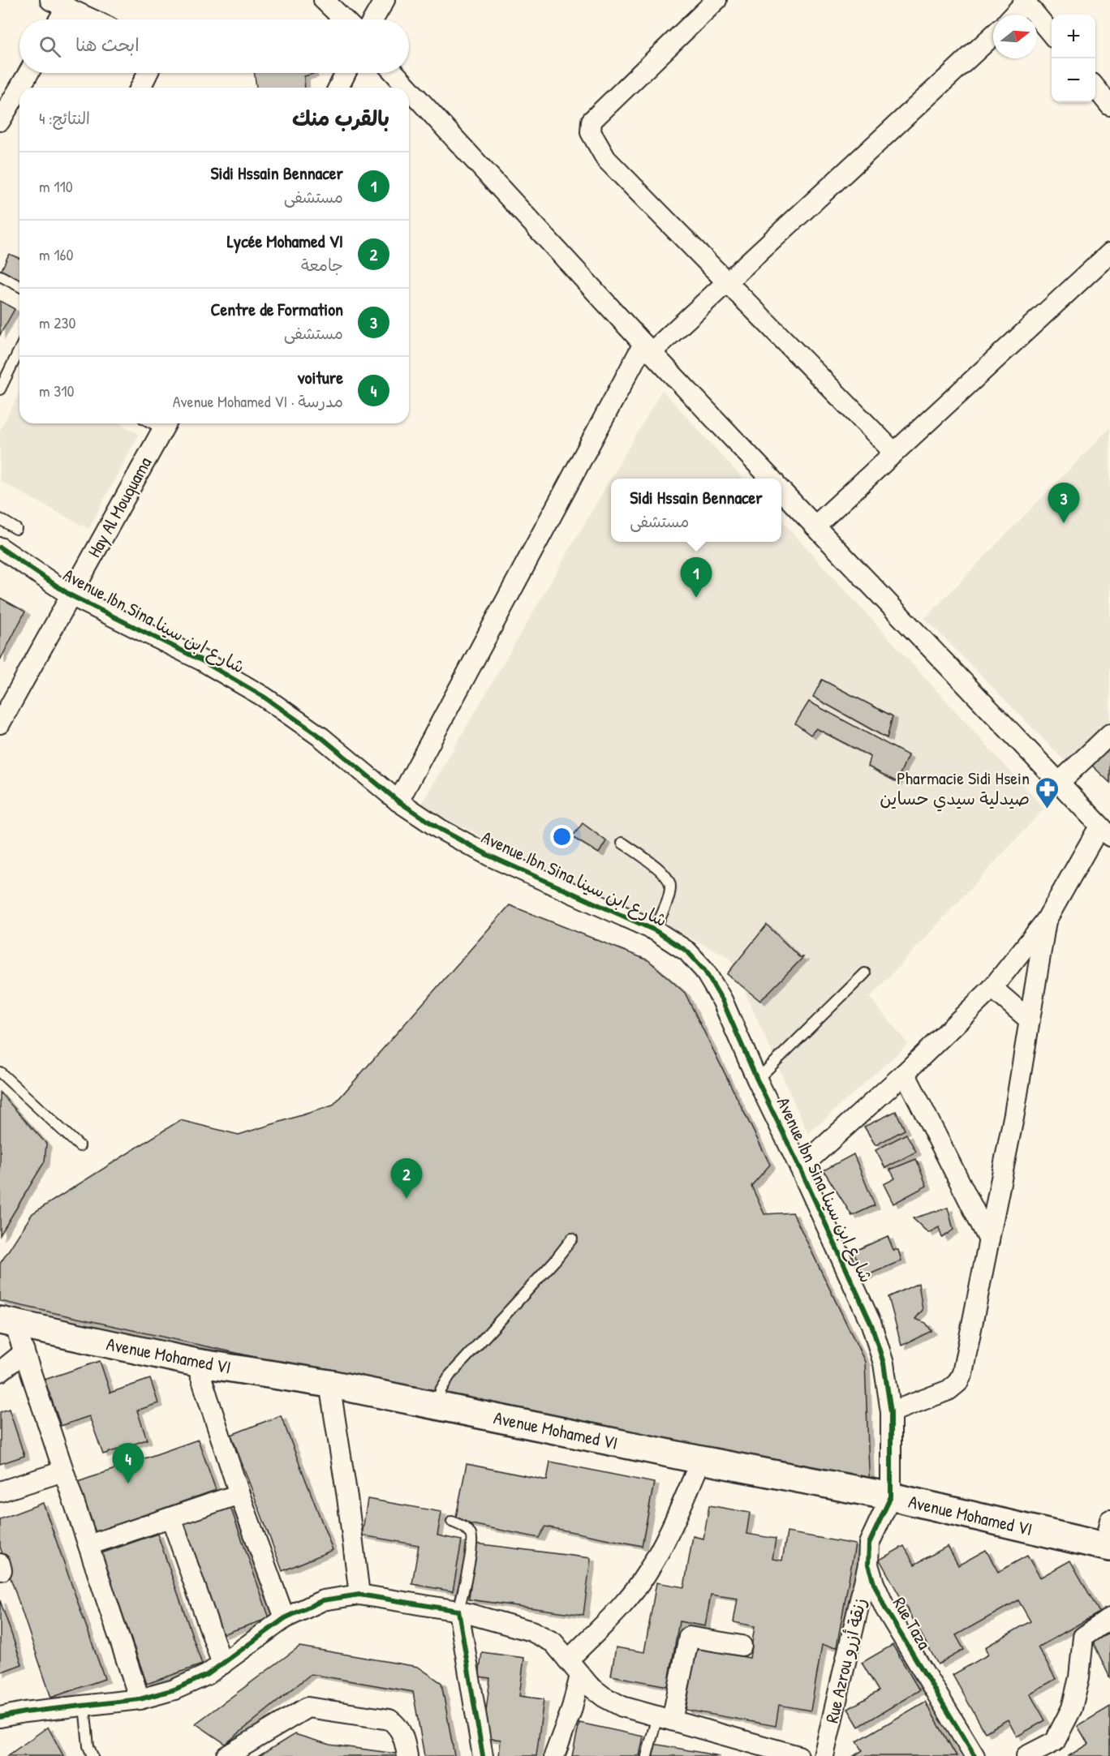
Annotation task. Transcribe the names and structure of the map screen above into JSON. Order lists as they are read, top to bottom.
{
  "streets": {
    "main road": ["Avenue Mohamed VI"],
    "street": [
      "Hay Al Mouquama",
      "Avenue Ibn Sina شارع ابن سينا",
      "Rue Taza",
      "Rue Azrou زنقة أزرو"
    ]
  },
  "crossings": [
    ["Hay Al Mouquama", "Avenue Ibn Sina شارع ابن سينا"],
    ["Avenue Ibn Sina شارع ابن سينا", "Avenue Mohamed VI"],
    ["Avenue Ibn Sina شارع ابن سينا", "Rue Taza"],
    ["Avenue Mohamed VI", "Rue Taza"],
    ["Rue Taza", "Rue Azrou زنقة أزرو"]
  ],
  "places": {
    "pharmacy": ["Pharmacie Sidi Hsein صيدلية سيدي حساين"]
  },
  "north": "right",
  "page": {
    "map_buttons": ["+", "−"],
    "search": "ابحث هنا",
    "heading": ["بالقرب منك", "النتائج: 4"],
    "list": [
      {
        "mark": "1",
        "name": "Sidi Hssain Bennacer",
        "note": "مستشفى",
        "value": "110 m"
      },
      {
        "mark": "2",
        "name": "Lycée Mohamed VI",
        "note": "جامعة",
        "value": "160 m"
      },
      {
        "mark": "3",
        "name": "Centre de Formation",
        "note": "مستشفى",
        "value": "230 m"
      },
      {
        "mark": "4",
        "name": "voiture",
        "note": "مدرسة · Avenue Mohamed VI",
        "value": "310 m"
      }
    ],
    "popup": ["Sidi Hssain Bennacer", "مستشفى"],
    "pins": [
      "3",
      "1",
      "2",
      "4"
    ]
  }
}
